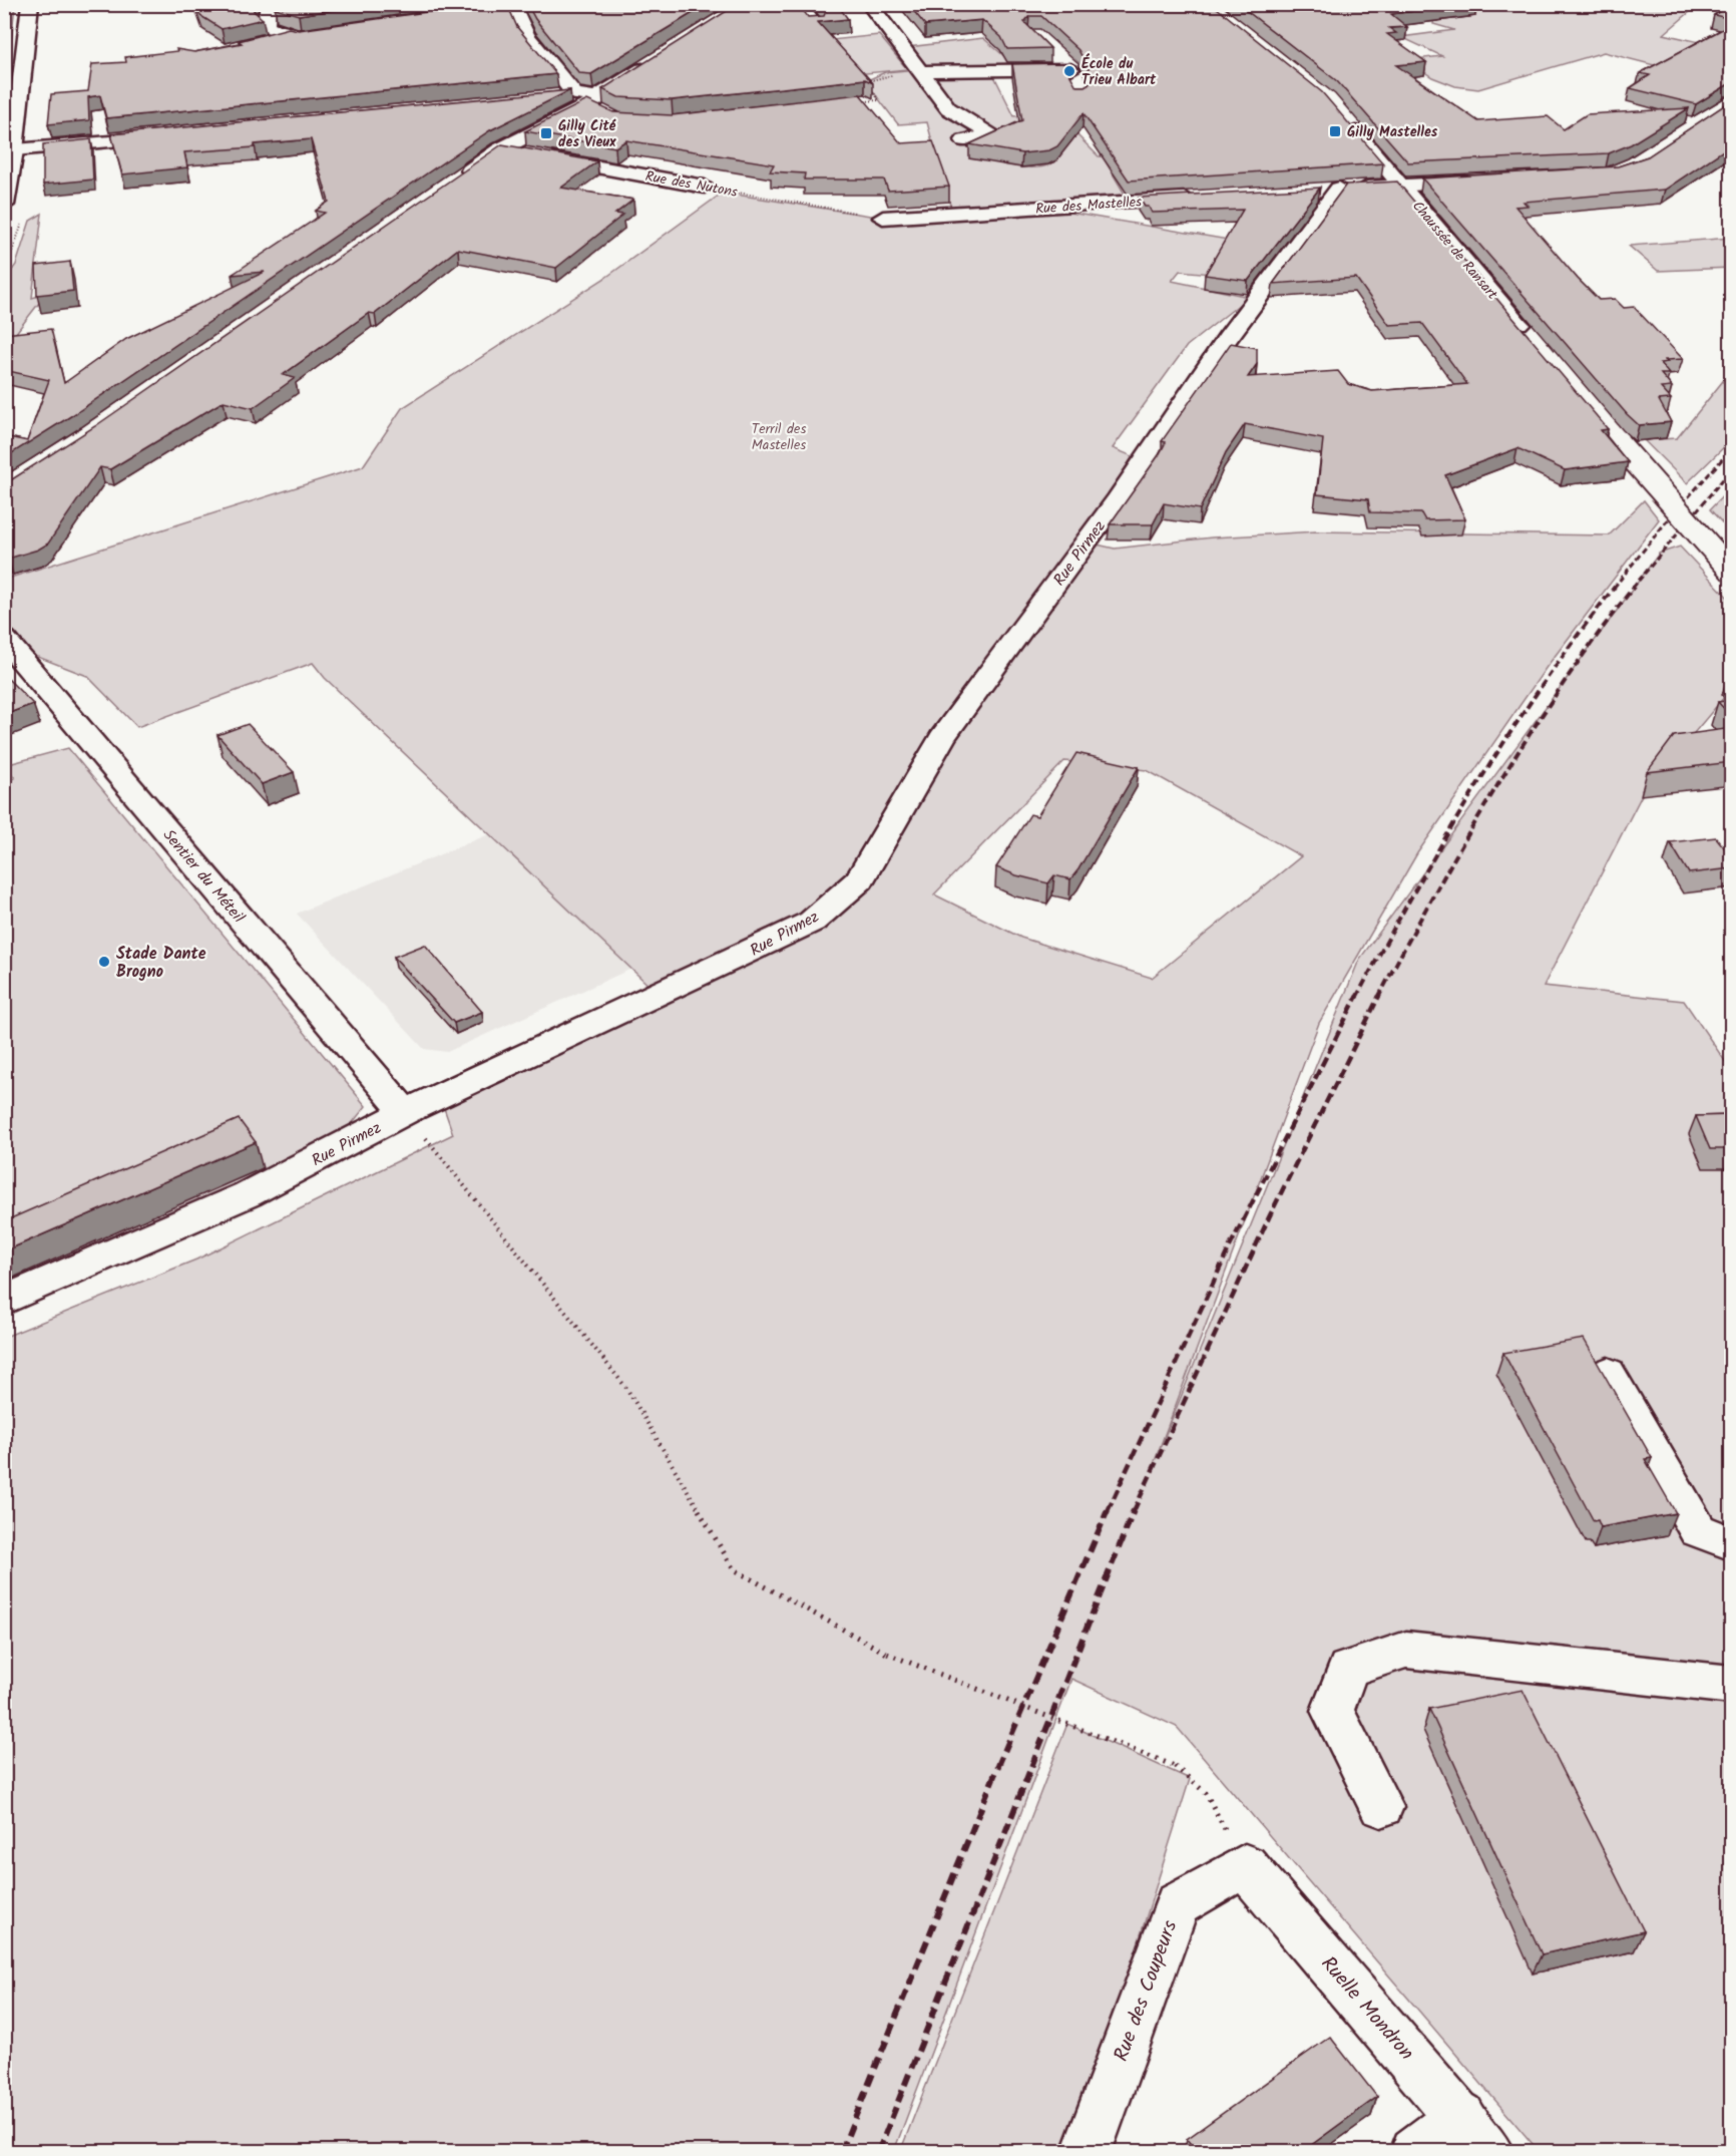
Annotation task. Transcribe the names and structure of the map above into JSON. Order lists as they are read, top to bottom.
{
  "streets": {
    "street": [
      "Rue des Nutons",
      "Rue des Mastelles",
      "Chaussée de Ransart",
      "Rue Pirmez",
      "Sentier du Méteil",
      "Rue des Coupeurs",
      "Ruelle Mondron"
    ]
  },
  "crossings": [
    ["Rue des Nutons", "Rue des Mastelles"],
    ["Chaussée de Ransart", "Rue Pirmez"],
    ["Rue Pirmez", "Sentier du Méteil"],
    ["Rue des Coupeurs", "Ruelle Mondron"]
  ],
  "parks": ["Terril des Mastelles"],
  "places": {
    "other": ["École du Trieu Albart", "Stade Dante Brogno"],
    "transit": ["Gilly Mastelles", "Gilly Cité des Vieux"]
  }
}
